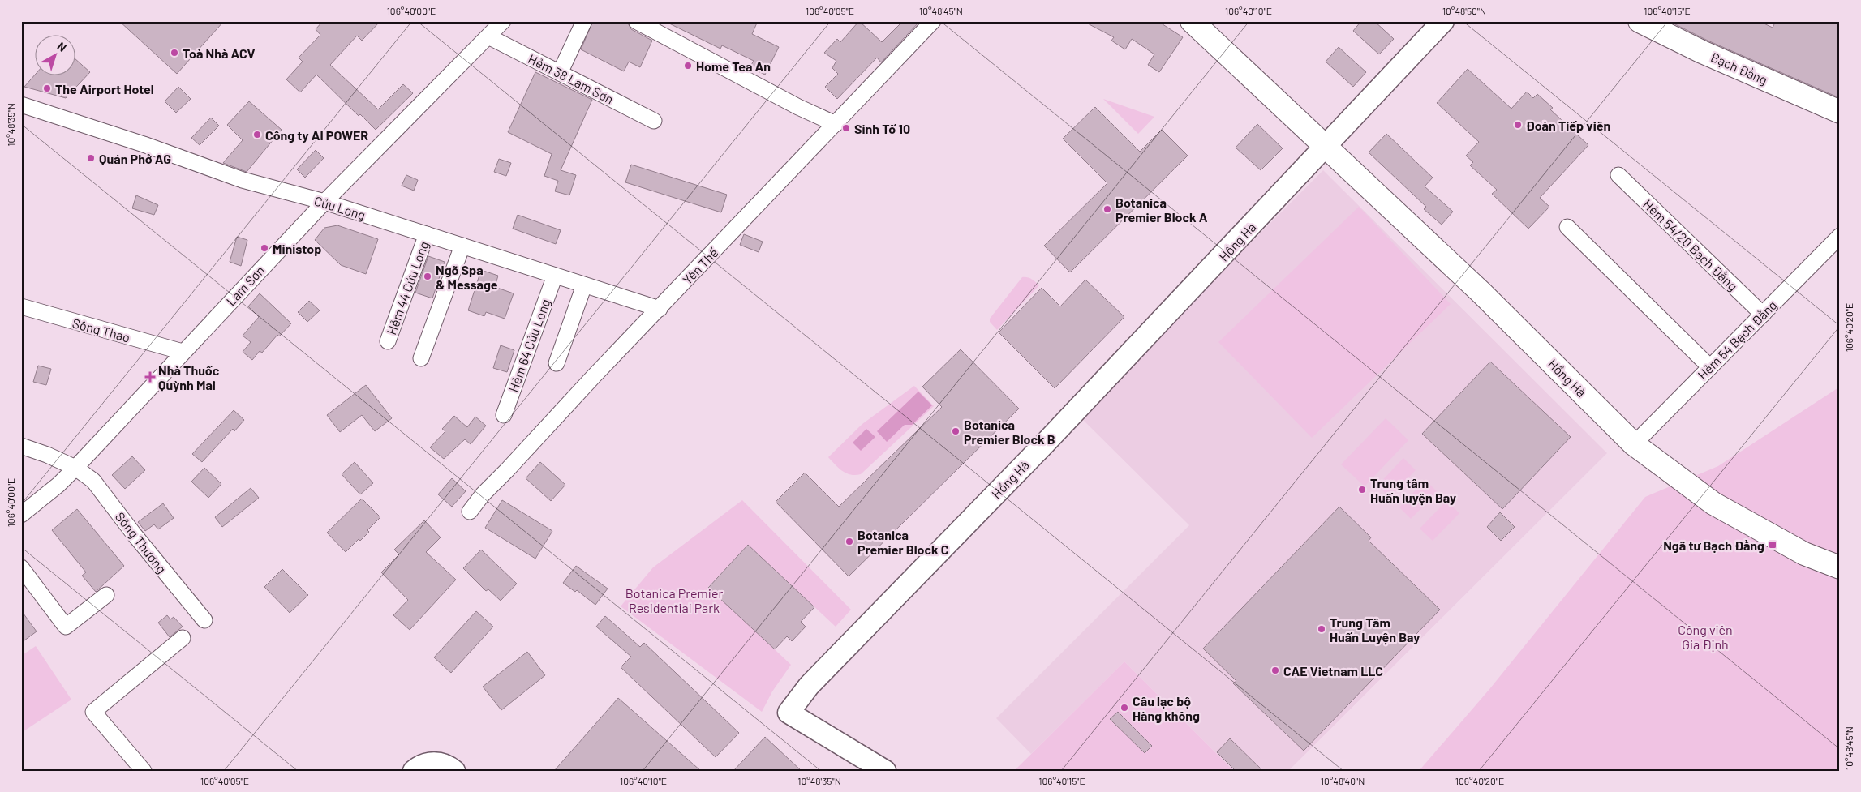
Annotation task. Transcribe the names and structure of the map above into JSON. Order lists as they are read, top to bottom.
{
  "streets": {
    "main road": ["Bạch Đằng", "Hồng Hà"],
    "street": [
      "Hẻm 38 Lam Sơn",
      "Cửu Long",
      "Hẻm 54/20 Bạch Đằng",
      "Yên Thế",
      "Lam Sơn",
      "Hẻm 44 Cửu Long",
      "Sông Thao",
      "Hẻm 54 Bạch Đằng",
      "Hẻm 64 Cửu Long",
      "Sông Thương"
    ]
  },
  "crossings": [
    ["Hẻm 38 Lam Sơn", "Lam Sơn"],
    ["Cửu Long", "Yên Thế"],
    ["Cửu Long", "Lam Sơn"],
    ["Cửu Long", "Hẻm 44 Cửu Long"],
    ["Cửu Long", "Hẻm 64 Cửu Long"],
    ["Hồng Hà", "Hẻm 54 Bạch Đằng"],
    ["Hẻm 54/20 Bạch Đằng", "Hẻm 54 Bạch Đằng"],
    ["Lam Sơn", "Sông Thao"],
    ["Lam Sơn", "Sông Thương"]
  ],
  "parks": ["Botanica Premier Residential Park", "Công viên Gia Định"],
  "places": {
    "other": [
      "Toà Nhà ACV",
      "Home Tea An",
      "The Airport Hotel",
      "Đoàn Tiếp viên",
      "Sinh Tố 10",
      "Công ty AI POWER",
      "Quán Phở AG",
      "Botanica Premier Block A",
      "Ministop",
      "Ngõ Spa & Message",
      "Botanica Premier Block B",
      "Trung tâm Huấn luyện Bay",
      "Botanica Premier Block C",
      "Trung Tâm Huấn Luyện Bay",
      "CAE Vietnam LLC",
      "Câu lạc bộ Hàng không"
    ],
    "health": ["Nhà Thuốc Quỳnh Mai"],
    "transit": ["Ngã tư Bạch Đằng"]
  },
  "north": "top right",
  "coordinates": [
    "106°40'00\"E",
    "106°40'05\"E",
    "10°48'45\"N",
    "106°40'10\"E",
    "10°48'50\"N",
    "106°40'15\"E",
    "10°48'35\"N",
    "106°40'20\"E",
    "10°48'40\"N"
  ]
}
